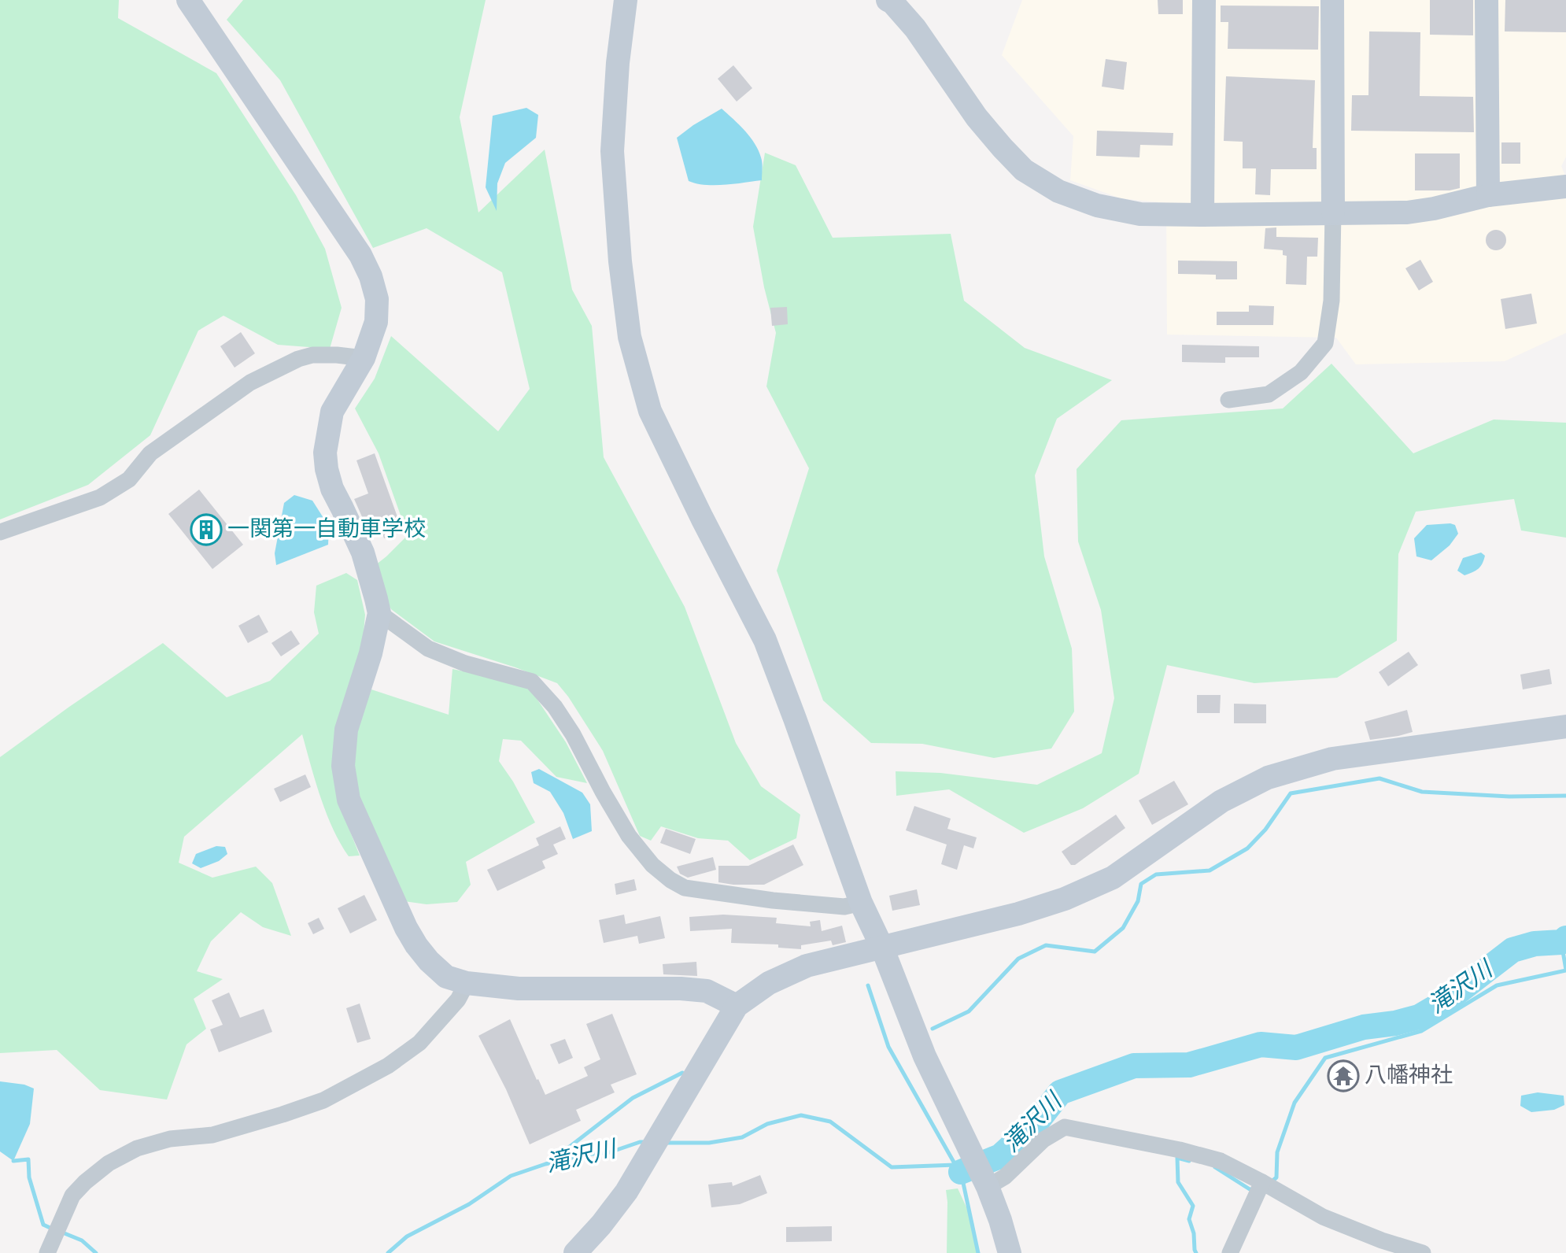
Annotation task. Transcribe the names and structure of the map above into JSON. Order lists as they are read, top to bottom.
{
  "water": ["滝沢川"],
  "places": {
    "building": ["一関第一自動車学校"],
    "temple": ["八幡神社"]
  }
}
